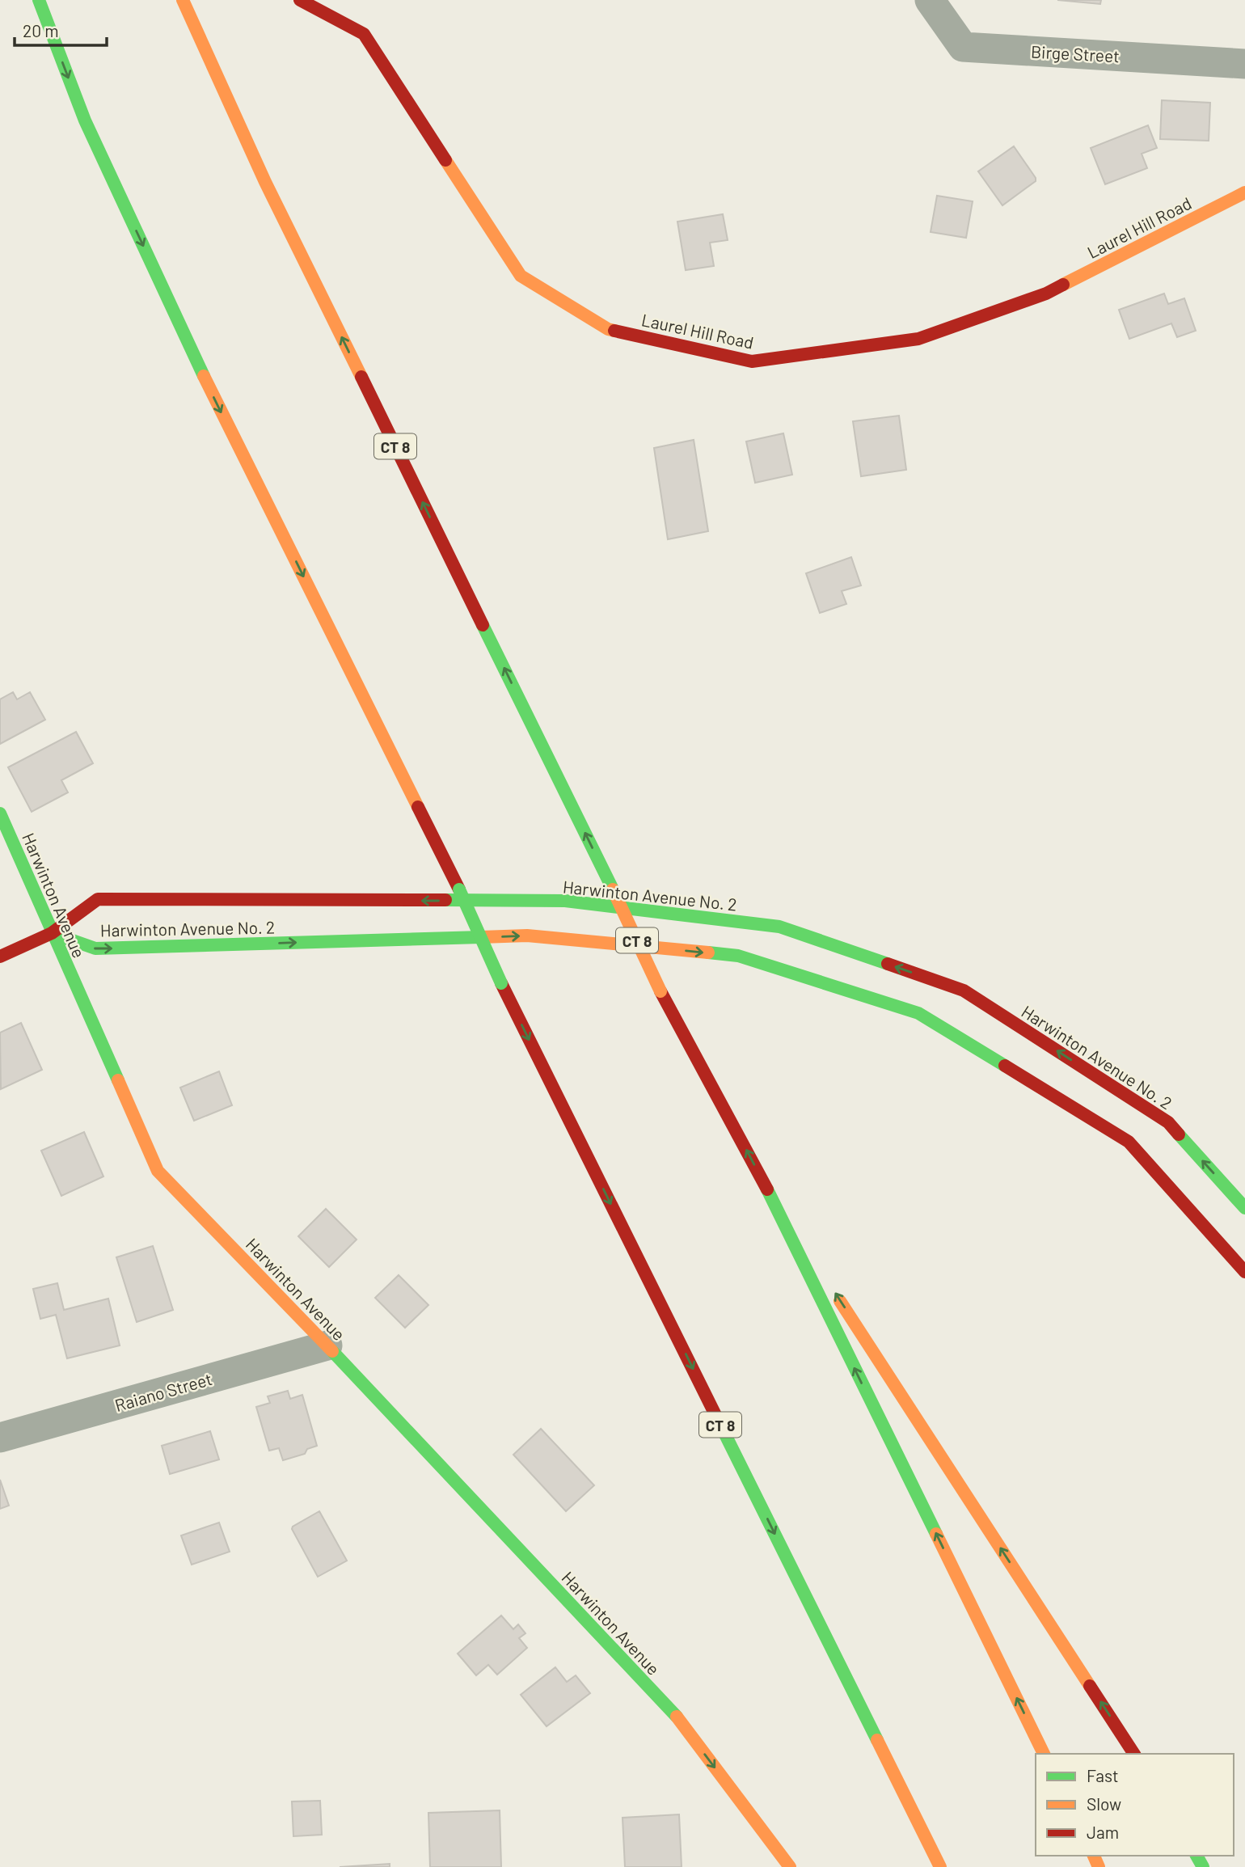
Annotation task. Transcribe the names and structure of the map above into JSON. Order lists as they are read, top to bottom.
{
  "streets": {
    "main road": [
      "Laurel Hill Road",
      "CT 8",
      "Harwinton Avenue",
      "Harwinton Avenue No. 2"
    ],
    "street": ["Birge Street", "Raiano Street"]
  },
  "crossings": [
    ["Harwinton Avenue", "Harwinton Avenue No. 2"],
    ["Harwinton Avenue", "Raiano Street"]
  ],
  "one_way": ["Harwinton Avenue"],
  "legend": ["Fast", "Slow", "Jam"],
  "scale_bar": "20 m"
}
